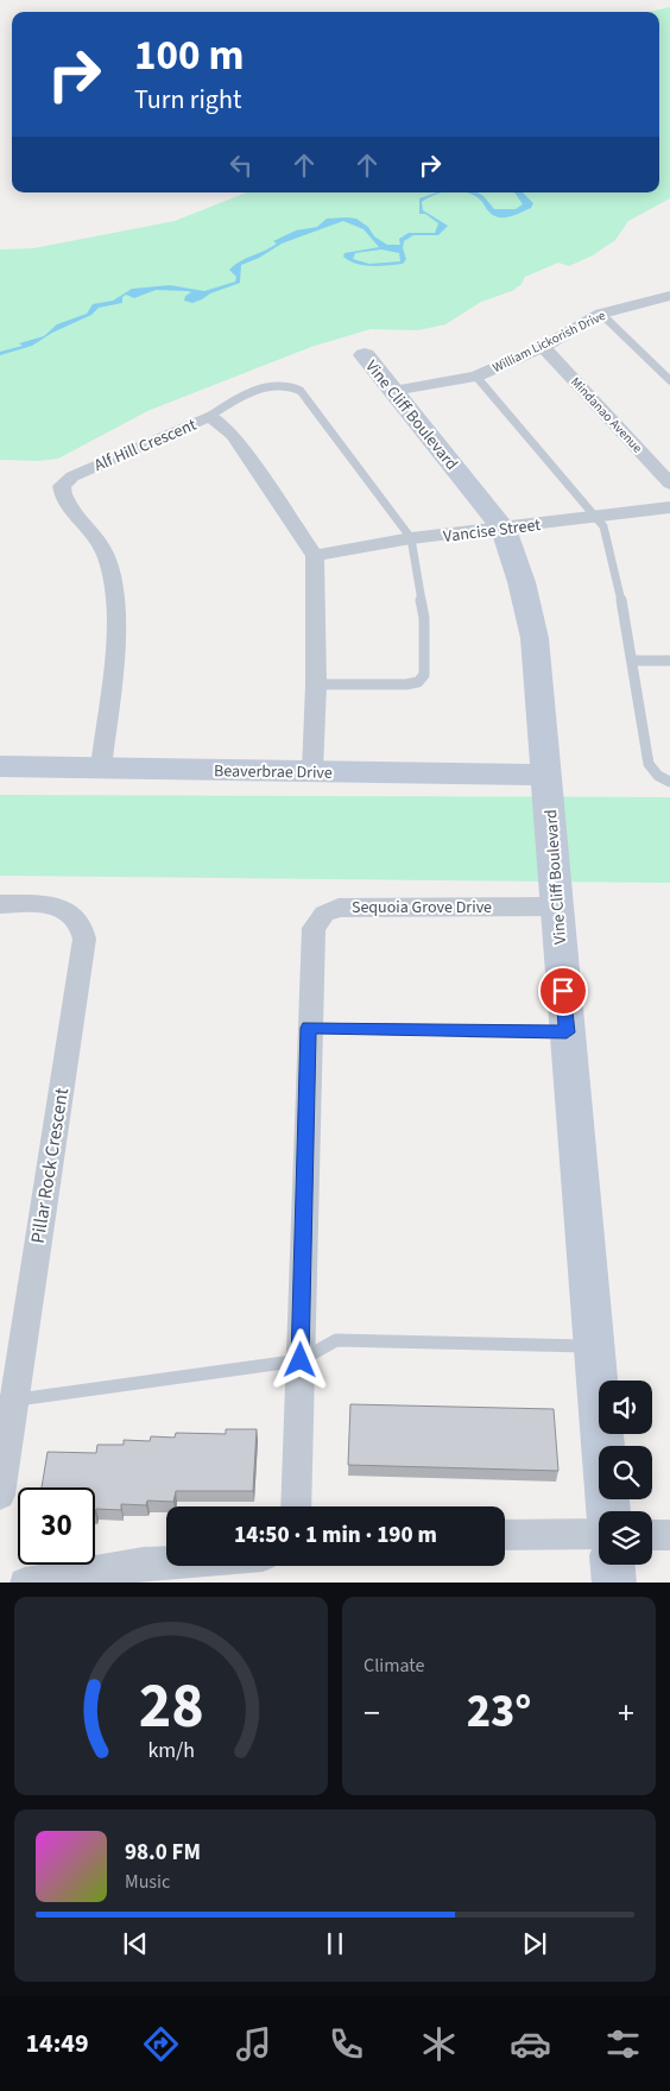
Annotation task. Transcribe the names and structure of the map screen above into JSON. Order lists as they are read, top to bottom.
{
  "streets": {
    "street": [
      "William Lickorish Drive",
      "Vine Cliff Boulevard",
      "Mindanao Avenue",
      "Alf Hill Crescent",
      "Vancise Street",
      "Beaverbrae Drive",
      "Sequoia Grove Drive",
      "Pillar Rock Crescent"
    ]
  },
  "crossings": [
    ["William Lickorish Drive", "Vine Cliff Boulevard"],
    ["William Lickorish Drive", "Mindanao Avenue"],
    ["Vine Cliff Boulevard", "Vancise Street"],
    ["Vine Cliff Boulevard", "Beaverbrae Drive"],
    ["Vine Cliff Boulevard", "Sequoia Grove Drive"],
    ["Alf Hill Crescent", "Vancise Street"],
    ["Alf Hill Crescent", "Beaverbrae Drive"]
  ],
  "page": {
    "turn": ["100 m", "Turn right"],
    "limit": "30",
    "trip": "14:50 · 1 min · 190 m",
    "tile": "Climate",
    "heat": ["−", "23°", "+"],
    "song": ["98.0 FM", "Music"],
    "tabs": "14:49",
    "gauge": ["28", "km/h"]
  }
}
